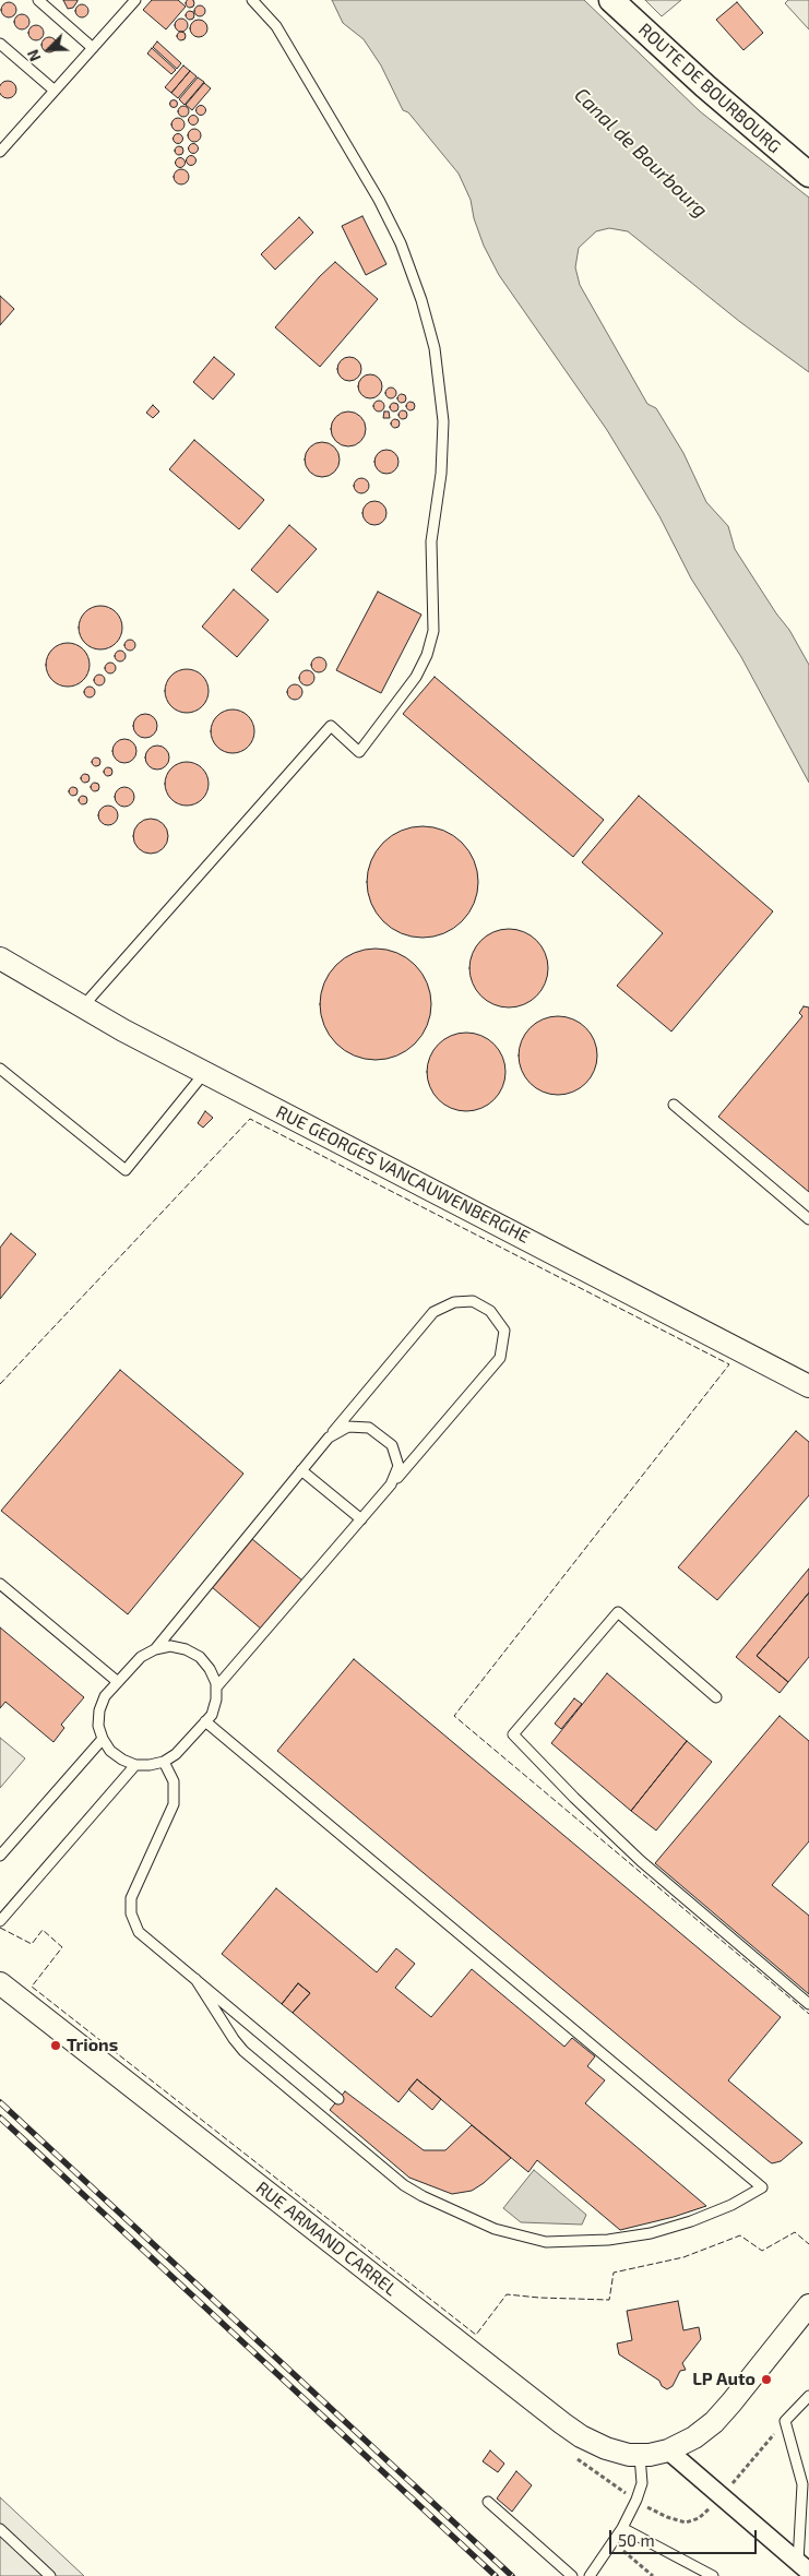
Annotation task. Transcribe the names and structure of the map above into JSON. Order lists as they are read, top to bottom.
{
  "streets": {
    "main road": ["ROUTE DE BOURBOURG"],
    "street": ["RUE GEORGES VANCAUWENBERGHE", "RUE ARMAND CARREL"]
  },
  "water": ["Canal de Bourbourg"],
  "places": ["Trions", "LP Auto"],
  "scale_bar": "50 m",
  "north": "bottom left"
}
